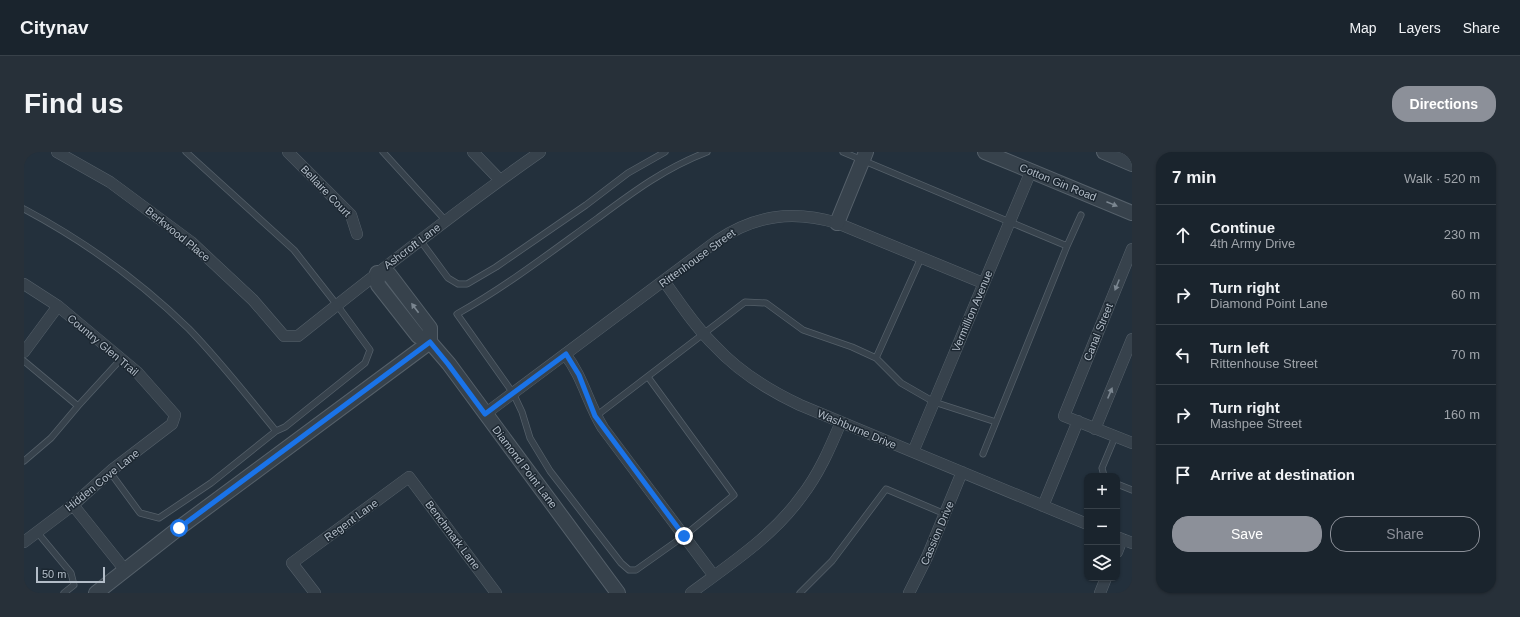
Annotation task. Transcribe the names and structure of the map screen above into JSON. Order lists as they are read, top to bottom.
{
  "streets": {
    "street": [
      "Cotton Gin Road",
      "Bellaire Court",
      "Berkwood Place",
      "Ashcroft Lane",
      "Rittenhouse Street",
      "Vermillion Avenue",
      "Canal Street",
      "Country Glen Trail",
      "Washburne Drive",
      "Diamond Point Lane",
      "Hidden Cove Lane",
      "Regent Lane",
      "Cassion Drive",
      "Benchmark Lane"
    ]
  },
  "crossings": [
    ["Cotton Gin Road", "Vermillion Avenue"],
    ["Berkwood Place", "Ashcroft Lane"],
    ["Ashcroft Lane", "Diamond Point Lane"],
    ["Rittenhouse Street", "Vermillion Avenue"],
    ["Rittenhouse Street", "Washburne Drive"],
    ["Rittenhouse Street", "Diamond Point Lane"],
    ["Vermillion Avenue", "Washburne Drive"],
    ["Country Glen Trail", "Hidden Cove Lane"],
    ["Washburne Drive", "Cassion Drive"],
    ["Regent Lane", "Benchmark Lane"]
  ],
  "one_way": ["Cotton Gin Road"],
  "scale_bar": "50 m",
  "page": {
    "header": "Citynav",
    "nav": ["Map", "Layers", "Share"],
    "buttons": [
      "Directions",
      ["Save", "Share"]
    ],
    "title": "Find us",
    "heading": ["7 min", "Walk · 520 m"],
    "list": [
      ["Continue", "4th Army Drive", "230 m"],
      ["Turn right", "Diamond Point Lane", "60 m"],
      ["Turn left", "Rittenhouse Street", "70 m"],
      ["Turn right", "Mashpee Street", "160 m"],
      "Arrive at destination"
    ],
    "map_buttons": ["+", "−"],
    "scale": "50 m"
  }
}
